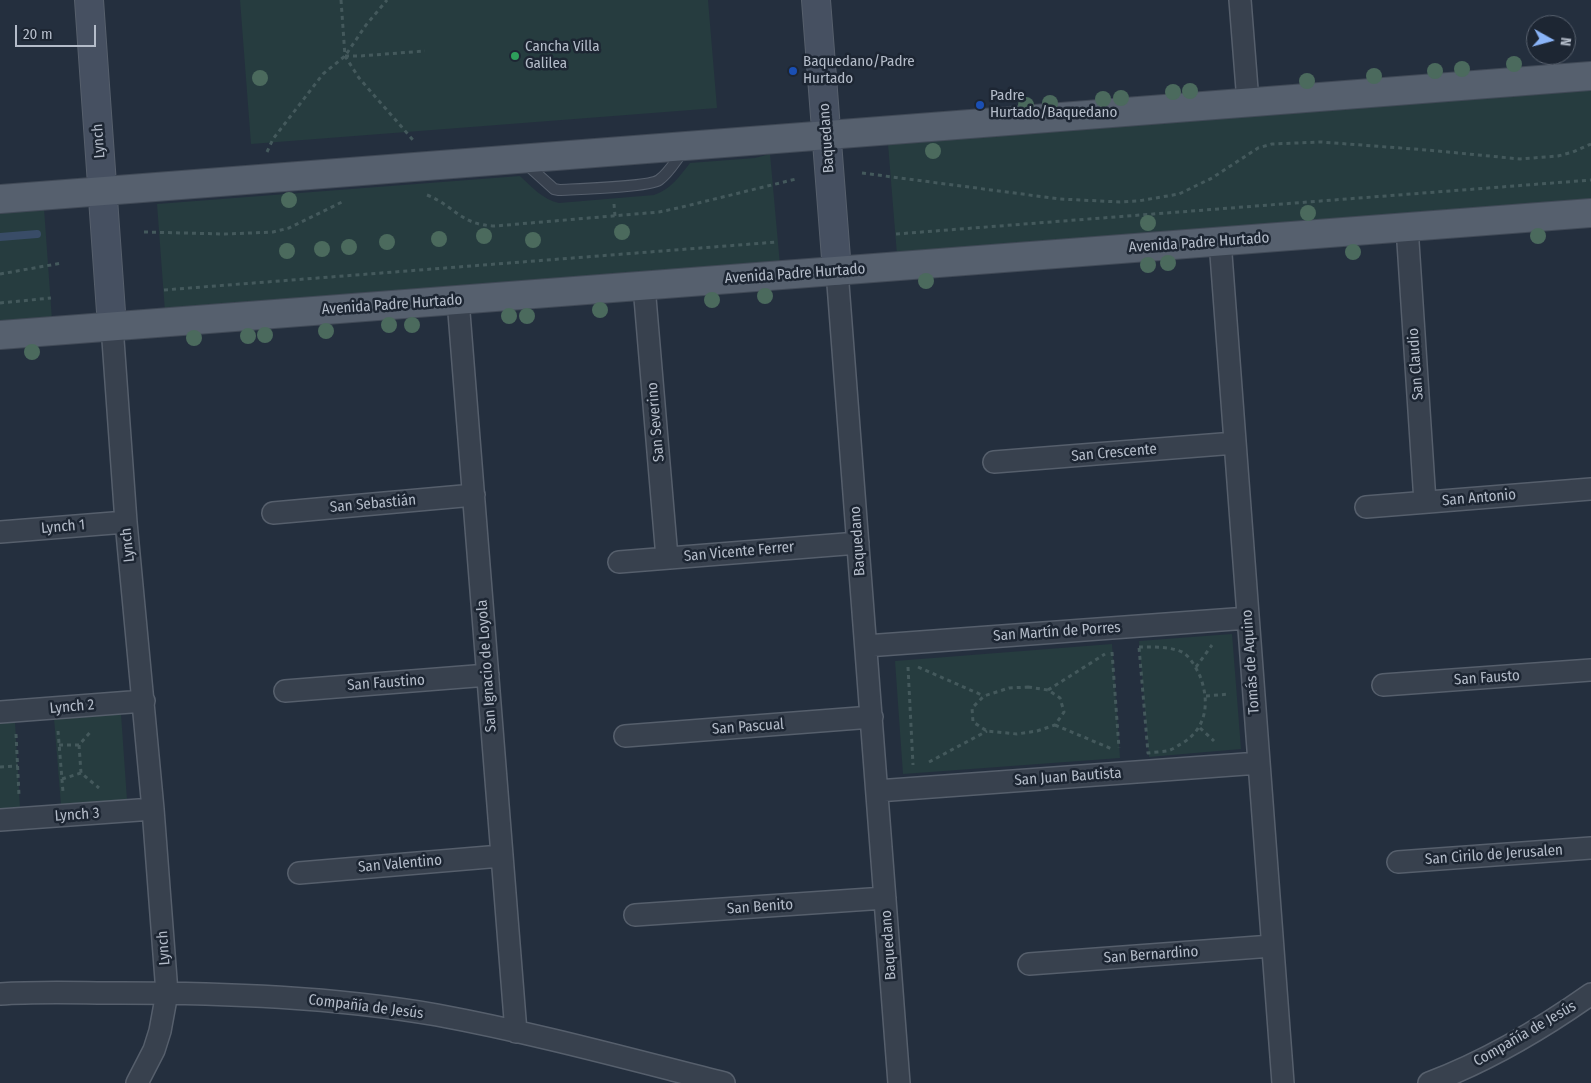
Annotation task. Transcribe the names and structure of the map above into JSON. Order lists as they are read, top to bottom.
{
  "streets": {
    "main road": ["Avenida Padre Hurtado"],
    "street": [
      "Baquedano",
      "Lynch",
      "San Claudio",
      "San Severino",
      "San Crescente",
      "San Antonio",
      "San Sebastián",
      "Lynch 1",
      "San Vicente Ferrer",
      "San Martín de Porres",
      "Tomás de Aquino",
      "San Ignacio de Loyola",
      "San Fausto",
      "San Faustino",
      "Lynch 2",
      "San Pascual",
      "San Juan Bautista",
      "Lynch 3",
      "San Cirilo de Jerusalen",
      "San Valentino",
      "San Benito",
      "San Bernardino",
      "Compañía de Jesús"
    ]
  },
  "crossings": [
    ["Baquedano", "Avenida Padre Hurtado"],
    ["Baquedano", "San Vicente Ferrer"],
    ["Baquedano", "San Martín de Porres"],
    ["Baquedano", "San Pascual"],
    ["Baquedano", "San Juan Bautista"],
    ["Baquedano", "San Benito"],
    ["Lynch", "Avenida Padre Hurtado"],
    ["Lynch", "Lynch 1"],
    ["Lynch", "Lynch 2"],
    ["Lynch", "Lynch 3"],
    ["Lynch", "Compañía de Jesús"],
    ["Avenida Padre Hurtado", "San Claudio"],
    ["Avenida Padre Hurtado", "San Severino"],
    ["Avenida Padre Hurtado", "Tomás de Aquino"],
    ["Avenida Padre Hurtado", "San Ignacio de Loyola"],
    ["San Claudio", "San Antonio"],
    ["San Severino", "San Vicente Ferrer"],
    ["San Crescente", "Tomás de Aquino"],
    ["San Sebastián", "San Ignacio de Loyola"],
    ["San Martín de Porres", "Tomás de Aquino"],
    ["Tomás de Aquino", "San Juan Bautista"],
    ["Tomás de Aquino", "San Bernardino"],
    ["San Ignacio de Loyola", "San Faustino"],
    ["San Ignacio de Loyola", "San Valentino"],
    ["San Ignacio de Loyola", "Compañía de Jesús"]
  ],
  "places": ["Cancha Villa Galilea", "Baquedano/Padre Hurtado", "Padre Hurtado/Baquedano"],
  "scale_bar": "20 m",
  "north": "right"
}
